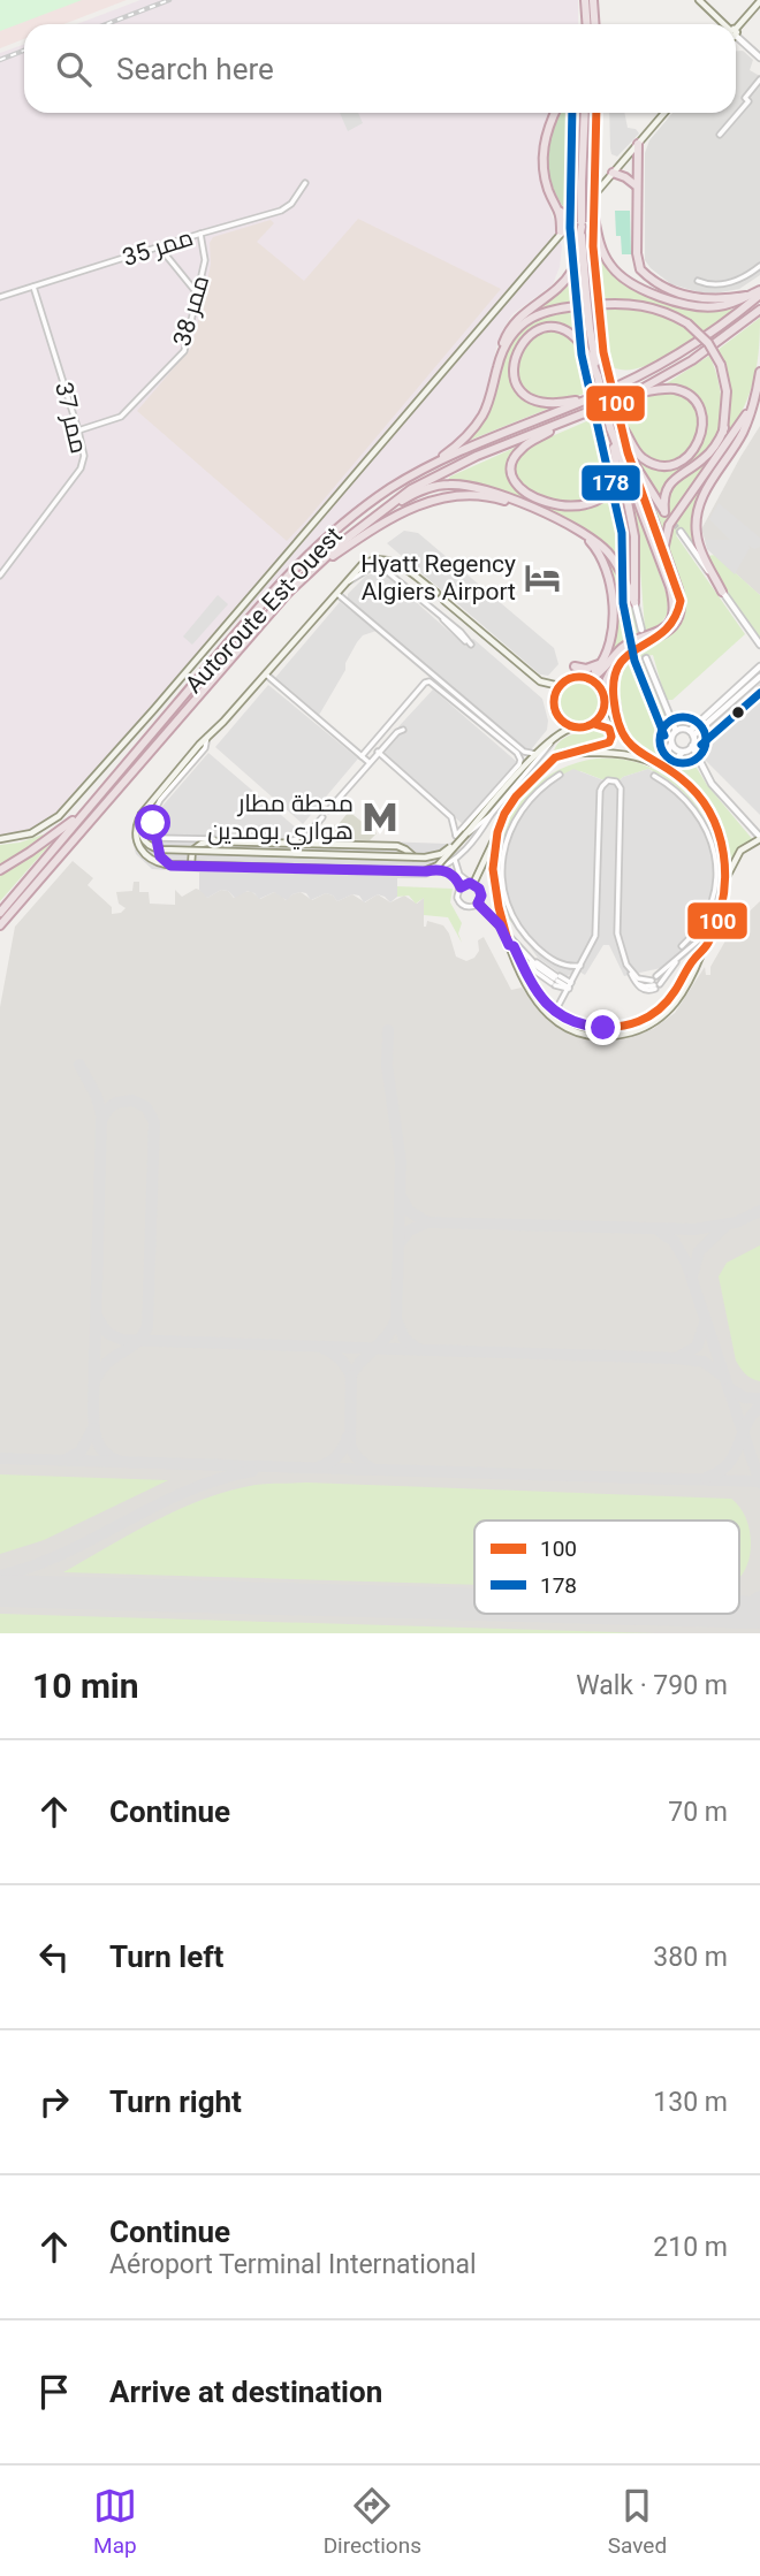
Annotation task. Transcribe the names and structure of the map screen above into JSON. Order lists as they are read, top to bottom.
{
  "streets": {
    "highway": ["Autoroute Est-Ouest"],
    "street": ["ممر 35", "ممر 38", "ممر 37"]
  },
  "crossings": [
    ["ممر 35", "ممر 38"],
    ["ممر 35", "ممر 37"],
    ["ممر 38", "ممر 37"]
  ],
  "places": {
    "hotel": ["Hyatt Regency Algiers Airport"],
    "metro station": ["محطة مطار هواري بومدين"]
  },
  "lines": ["transit line 100", "transit line 178"],
  "legend": ["100", "178"],
  "page": {
    "search": "Search here",
    "heading": ["10 min", "Walk · 790 m"],
    "list": [
      ["Continue", "70 m"],
      ["Turn left", "380 m"],
      ["Turn right", "130 m"],
      ["Continue", "Aéroport Terminal International", "210 m"],
      "Arrive at destination"
    ],
    "nav": ["Map", "Directions", "Saved"]
  }
}
